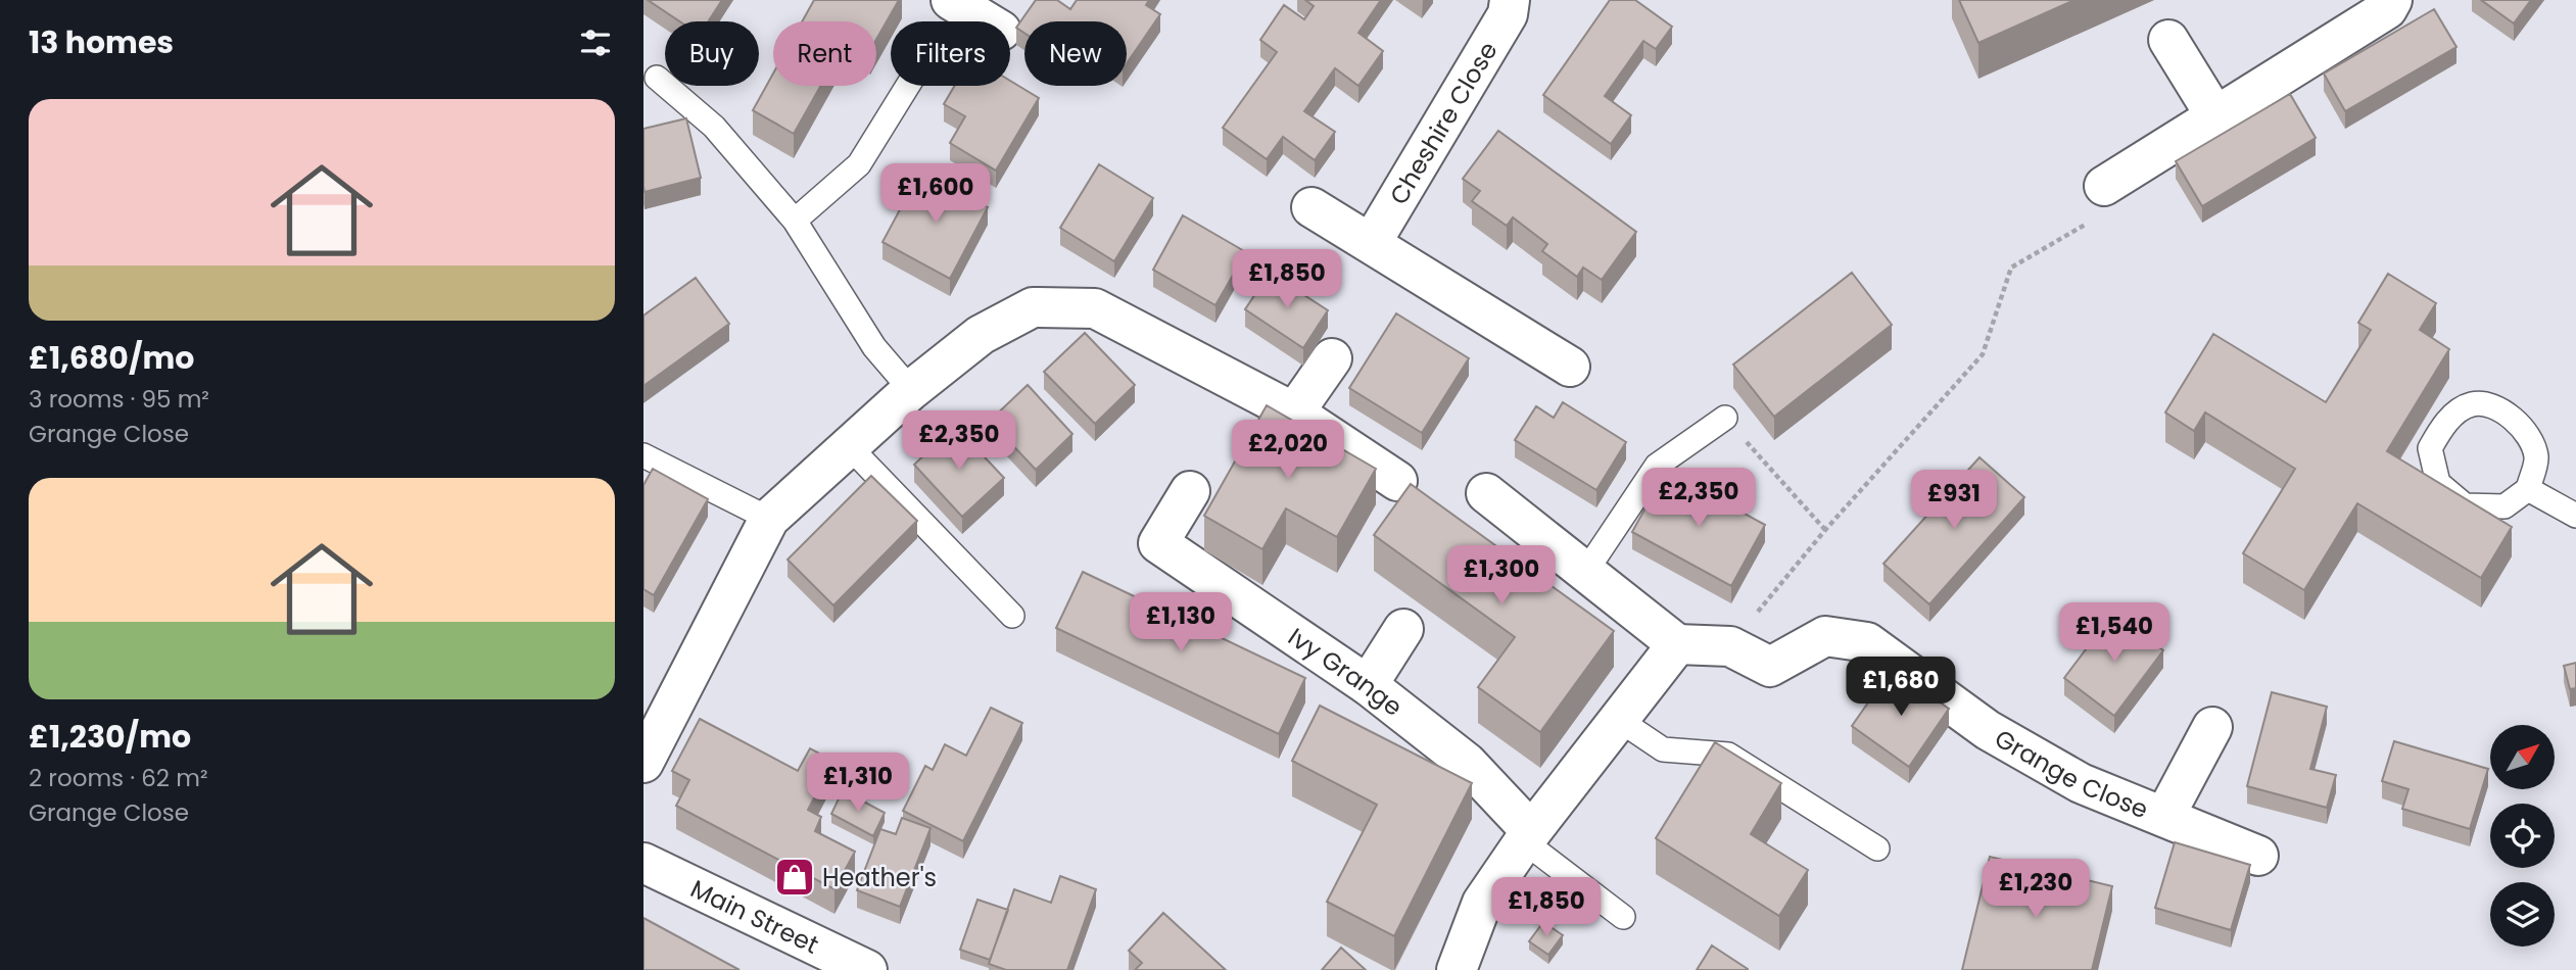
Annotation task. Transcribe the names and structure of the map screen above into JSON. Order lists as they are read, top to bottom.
{
  "streets": {
    "street": [
      "Cheshire Close",
      "Ivy Grange",
      "Grange Close",
      "Main Street"
    ]
  },
  "places": {
    "shop": ["Heather's"]
  },
  "north": "top right",
  "page": {
    "heading": "13 homes",
    "chip": [
      "Buy",
      "Rent",
      "Filters",
      "New"
    ],
    "list": [
      {
        "name": "£1,680/mo",
        "note": "3 rooms · 95 m² · Grange Close"
      },
      {
        "name": "£1,230/mo",
        "note": "2 rooms · 62 m² · Grange Close"
      }
    ],
    "price": [
      "£1,600",
      "£1,850",
      "£2,350",
      "£2,020",
      "£2,350",
      "£931",
      "£1,300",
      "£1,130",
      "£1,540",
      "£1,680",
      "£1,310",
      "£1,230",
      "£1,850"
    ]
  }
}
